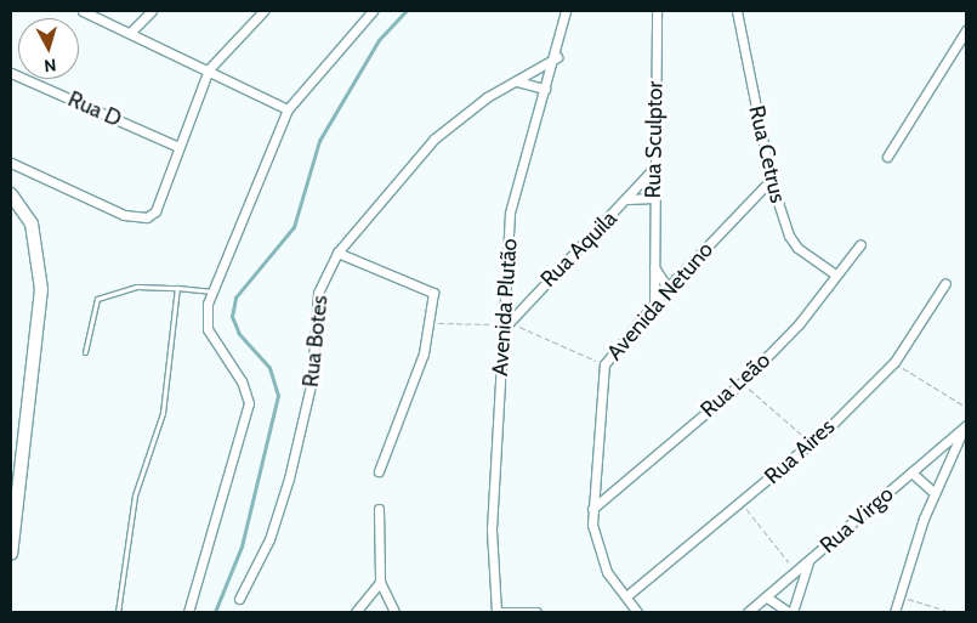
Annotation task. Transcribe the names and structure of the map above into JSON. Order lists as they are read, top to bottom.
{
  "streets": {
    "street": [
      "Rua D",
      "Rua Sculptor",
      "Rua Cetrus",
      "Rua Aquila",
      "Avenida Netuno",
      "Avenida Plutão",
      "Rua Botes",
      "Rua Leão",
      "Rua Aires",
      "Rua Virgo"
    ]
  },
  "crossings": [
    ["Rua Sculptor", "Rua Aquila"],
    ["Rua Sculptor", "Avenida Netuno"],
    ["Rua Cetrus", "Avenida Netuno"],
    ["Rua Cetrus", "Rua Leão"],
    ["Rua Aquila", "Avenida Plutão"],
    ["Avenida Netuno", "Rua Leão"],
    ["Avenida Netuno", "Rua Aires"],
    ["Avenida Plutão", "Rua Botes"]
  ],
  "north": "bottom"
}
